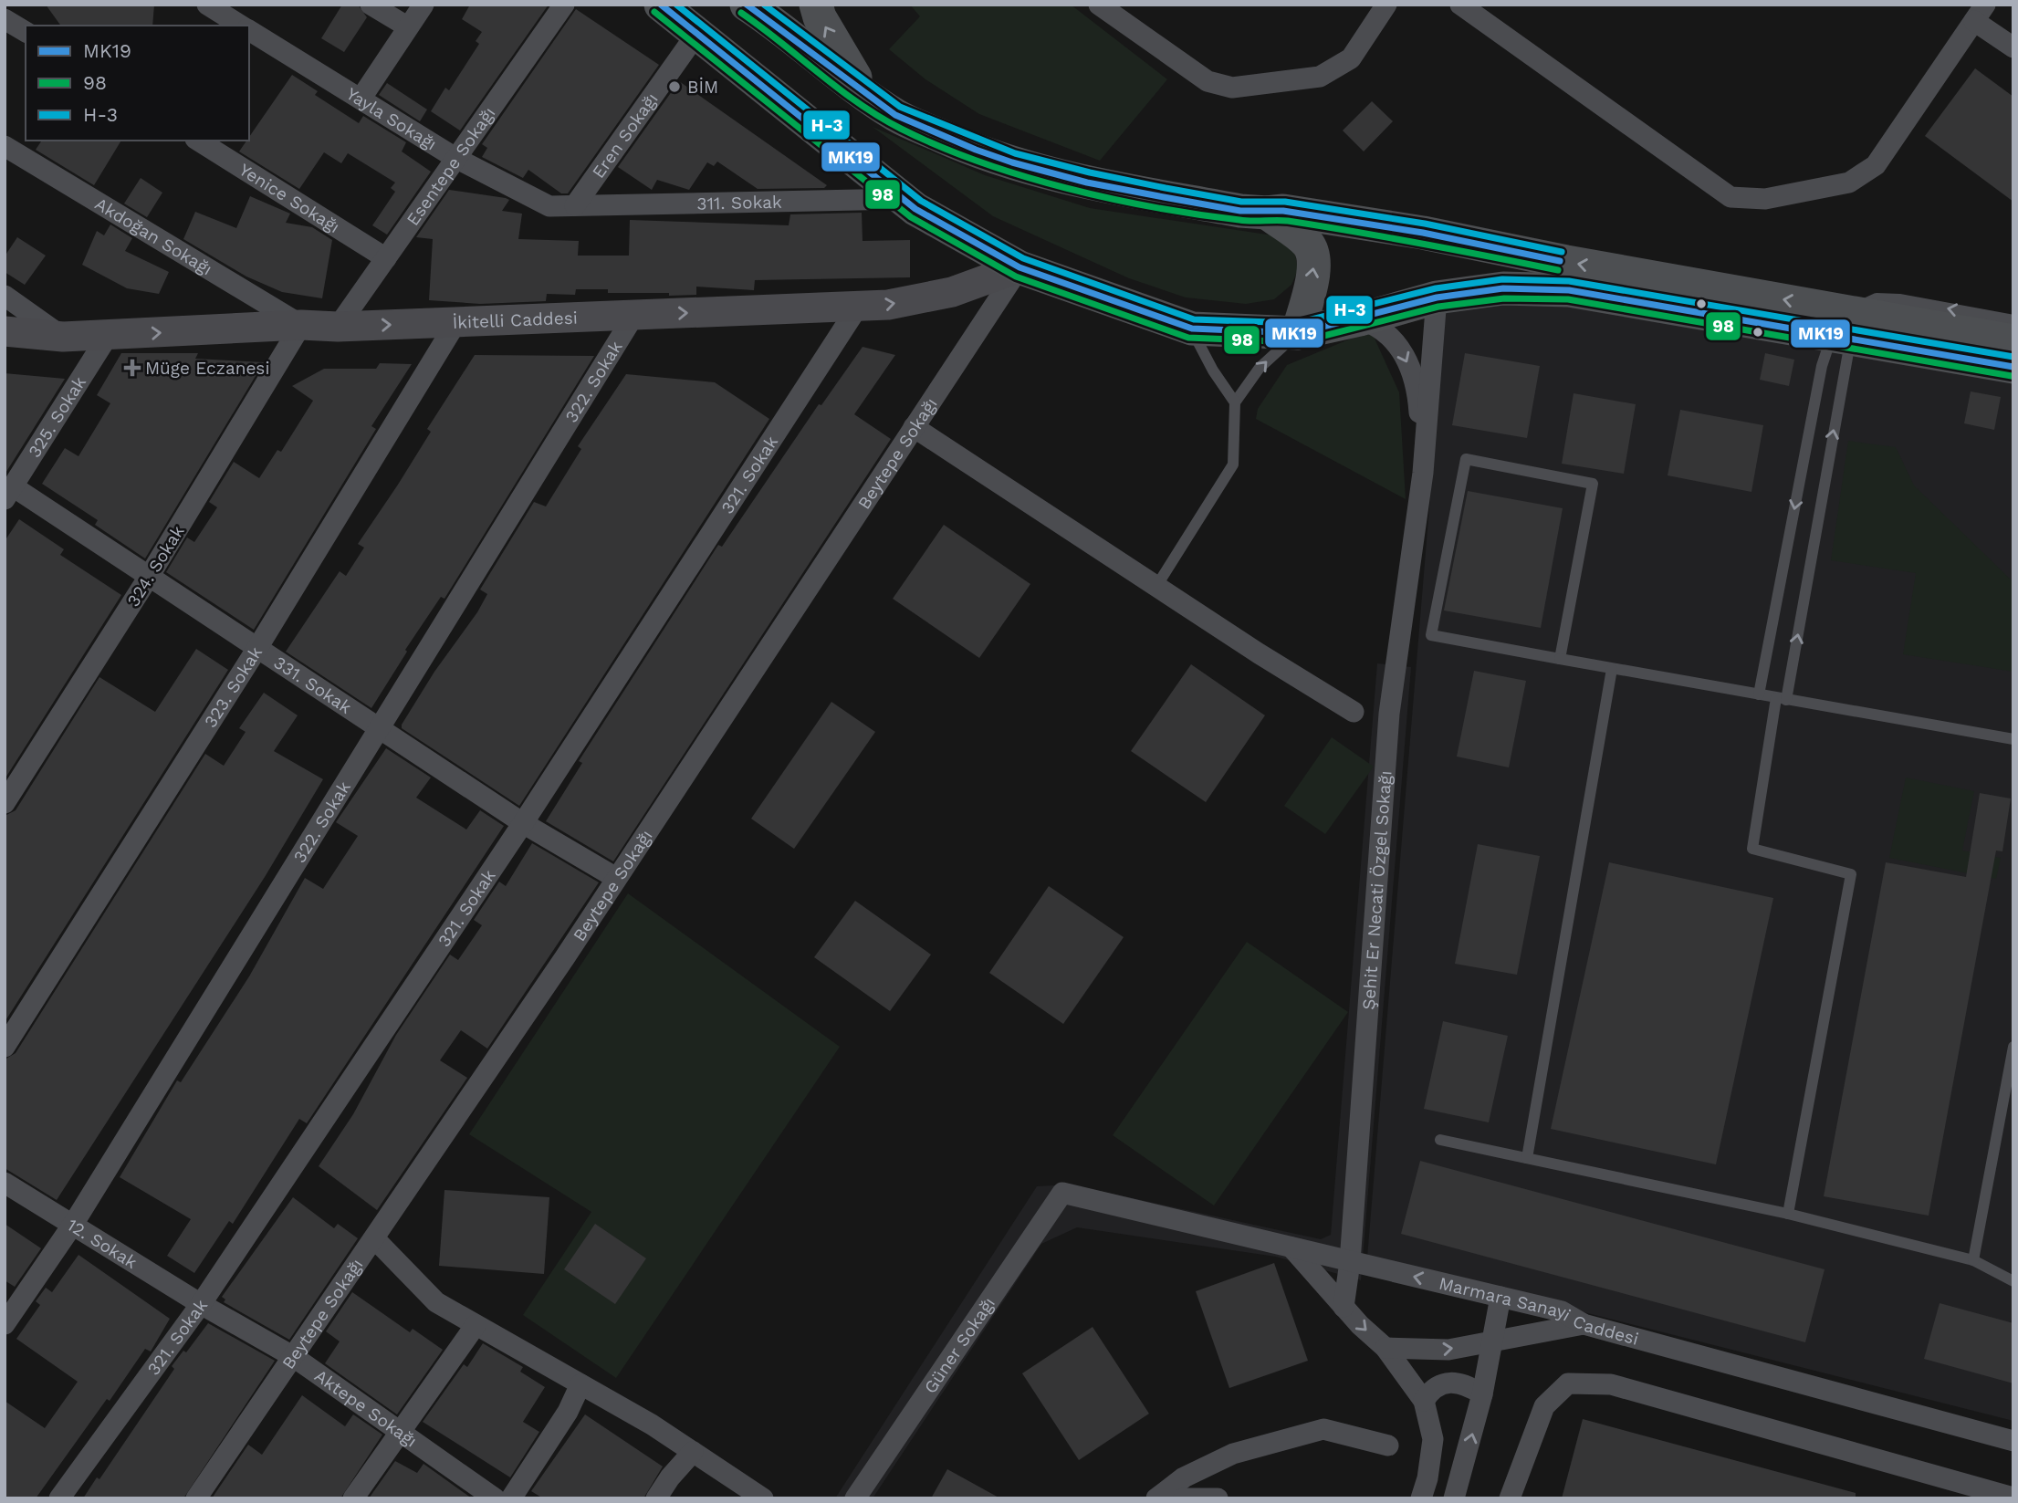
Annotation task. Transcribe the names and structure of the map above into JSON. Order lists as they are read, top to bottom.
{
  "streets": {
    "street": [
      "Yayla Sokağı",
      "Eren Sokağı",
      "Esentepe Sokağı",
      "Yenice Sokağı",
      "311. Sokak",
      "Akdoğan Sokağı",
      "İkitelli Caddesi",
      "322. Sokak",
      "325. Sokak",
      "Beytepe Sokağı",
      "321. Sokak",
      "324. Sokak",
      "331. Sokak",
      "323. Sokak",
      "Şehit Er Necati Özgel Sokağı",
      "12. Sokak",
      "Marmara Sanayi Caddesi",
      "Güner Sokağı",
      "Aktepe Sokağı"
    ]
  },
  "crossings": [
    ["Yayla Sokağı", "Eren Sokağı"],
    ["Yayla Sokağı", "Esentepe Sokağı"],
    ["Yayla Sokağı", "311. Sokak"],
    ["Eren Sokağı", "311. Sokak"],
    ["Esentepe Sokağı", "Yenice Sokağı"],
    ["Esentepe Sokağı", "İkitelli Caddesi"],
    ["Akdoğan Sokağı", "İkitelli Caddesi"],
    ["Akdoğan Sokağı", "324. Sokak"],
    ["İkitelli Caddesi", "322. Sokak"],
    ["İkitelli Caddesi", "325. Sokak"],
    ["İkitelli Caddesi", "Beytepe Sokağı"],
    ["İkitelli Caddesi", "321. Sokak"],
    ["İkitelli Caddesi", "324. Sokak"],
    ["İkitelli Caddesi", "323. Sokak"],
    ["322. Sokak", "331. Sokak"],
    ["322. Sokak", "12. Sokak"],
    ["325. Sokak", "331. Sokak"],
    ["Beytepe Sokağı", "331. Sokak"],
    ["Beytepe Sokağı", "Aktepe Sokağı"],
    ["321. Sokak", "331. Sokak"],
    ["321. Sokak", "12. Sokak"],
    ["321. Sokak", "Aktepe Sokağı"],
    ["324. Sokak", "331. Sokak"],
    ["331. Sokak", "323. Sokak"],
    ["Şehit Er Necati Özgel Sokağı", "Marmara Sanayi Caddesi"],
    ["12. Sokak", "Aktepe Sokağı"],
    ["Marmara Sanayi Caddesi", "Güner Sokağı"]
  ],
  "one_way": ["İkitelli Caddesi"],
  "places": {
    "other": ["BİM"],
    "health": ["Müge Eczanesi"]
  },
  "lines": ["transit line MK19", "transit line H-3", "transit line 98"],
  "legend": ["MK19", "98", "H-3"]
}
